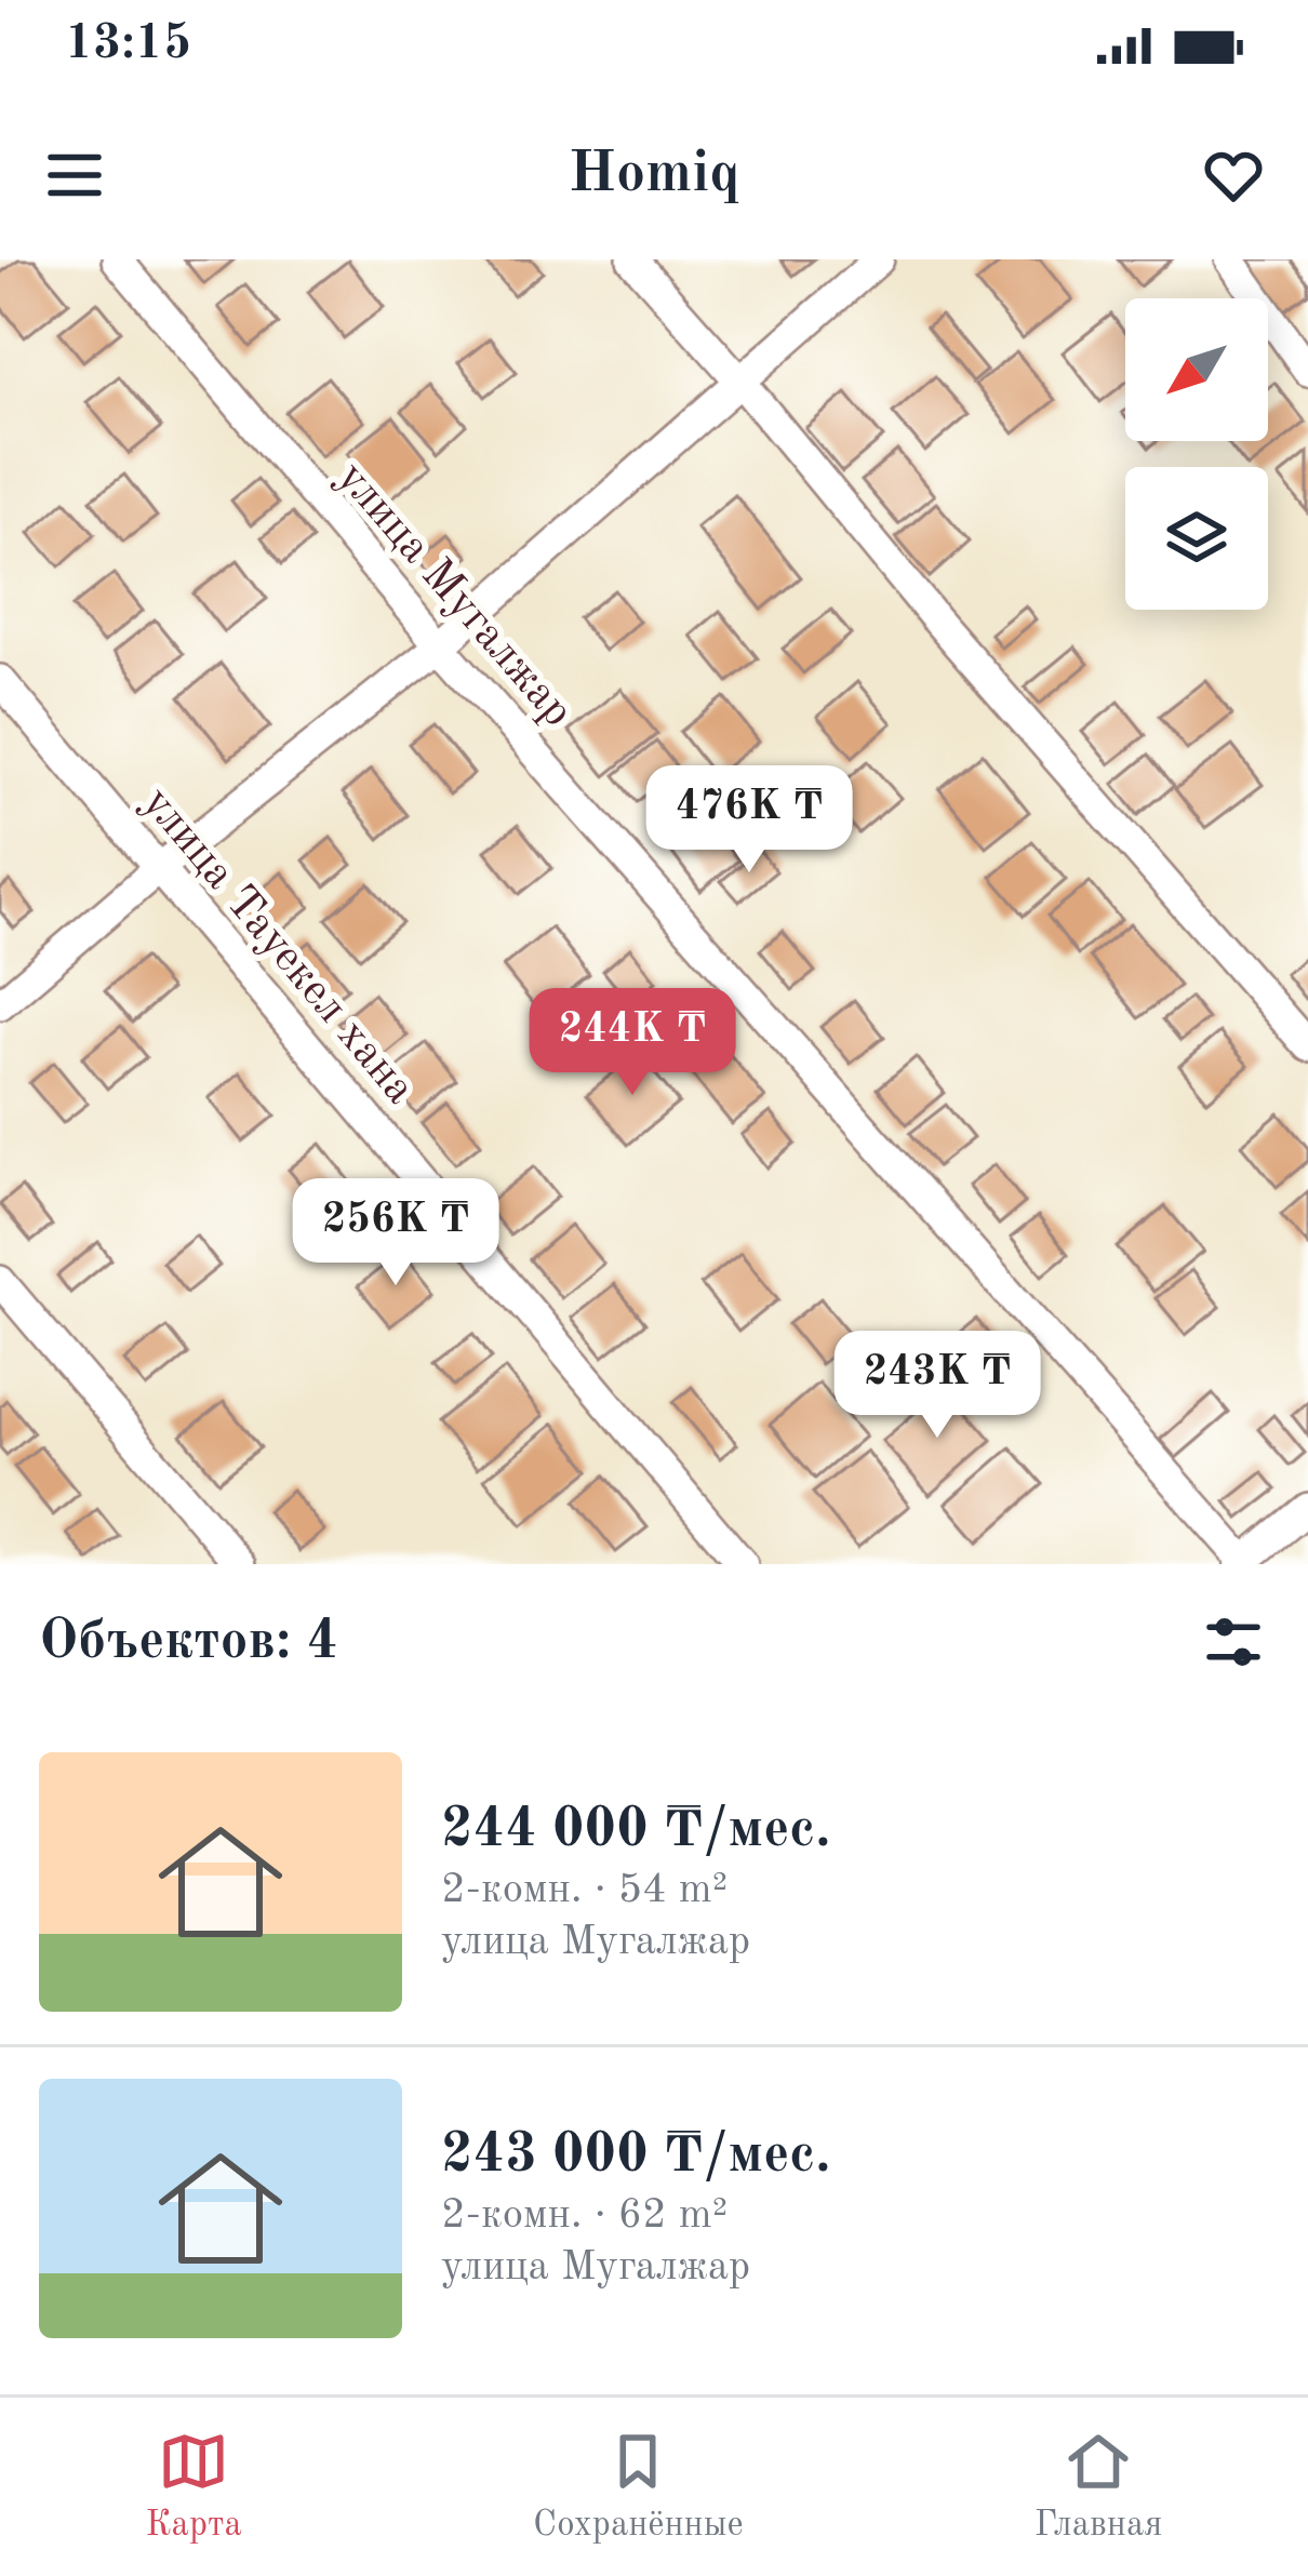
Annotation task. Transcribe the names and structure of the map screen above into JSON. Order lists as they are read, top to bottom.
{
  "streets": {
    "street": ["улица Мугалжар", "улица Тауекел хана"]
  },
  "north": "bottom left",
  "page": {
    "status": "13:15",
    "header": "Homiq",
    "price": [
      "476K ₸",
      "244K ₸",
      "256K ₸",
      "243K ₸"
    ],
    "heading": "Объектов: 4",
    "list": [
      {
        "name": "244 000 ₸/мес.",
        "note": "2-комн. · 54 m² · улица Мугалжар"
      },
      {
        "name": "243 000 ₸/мес.",
        "note": "2-комн. · 62 m² · улица Мугалжар"
      }
    ],
    "tabs": ["Карта", "Сохранённые", "Главная"]
  }
}
